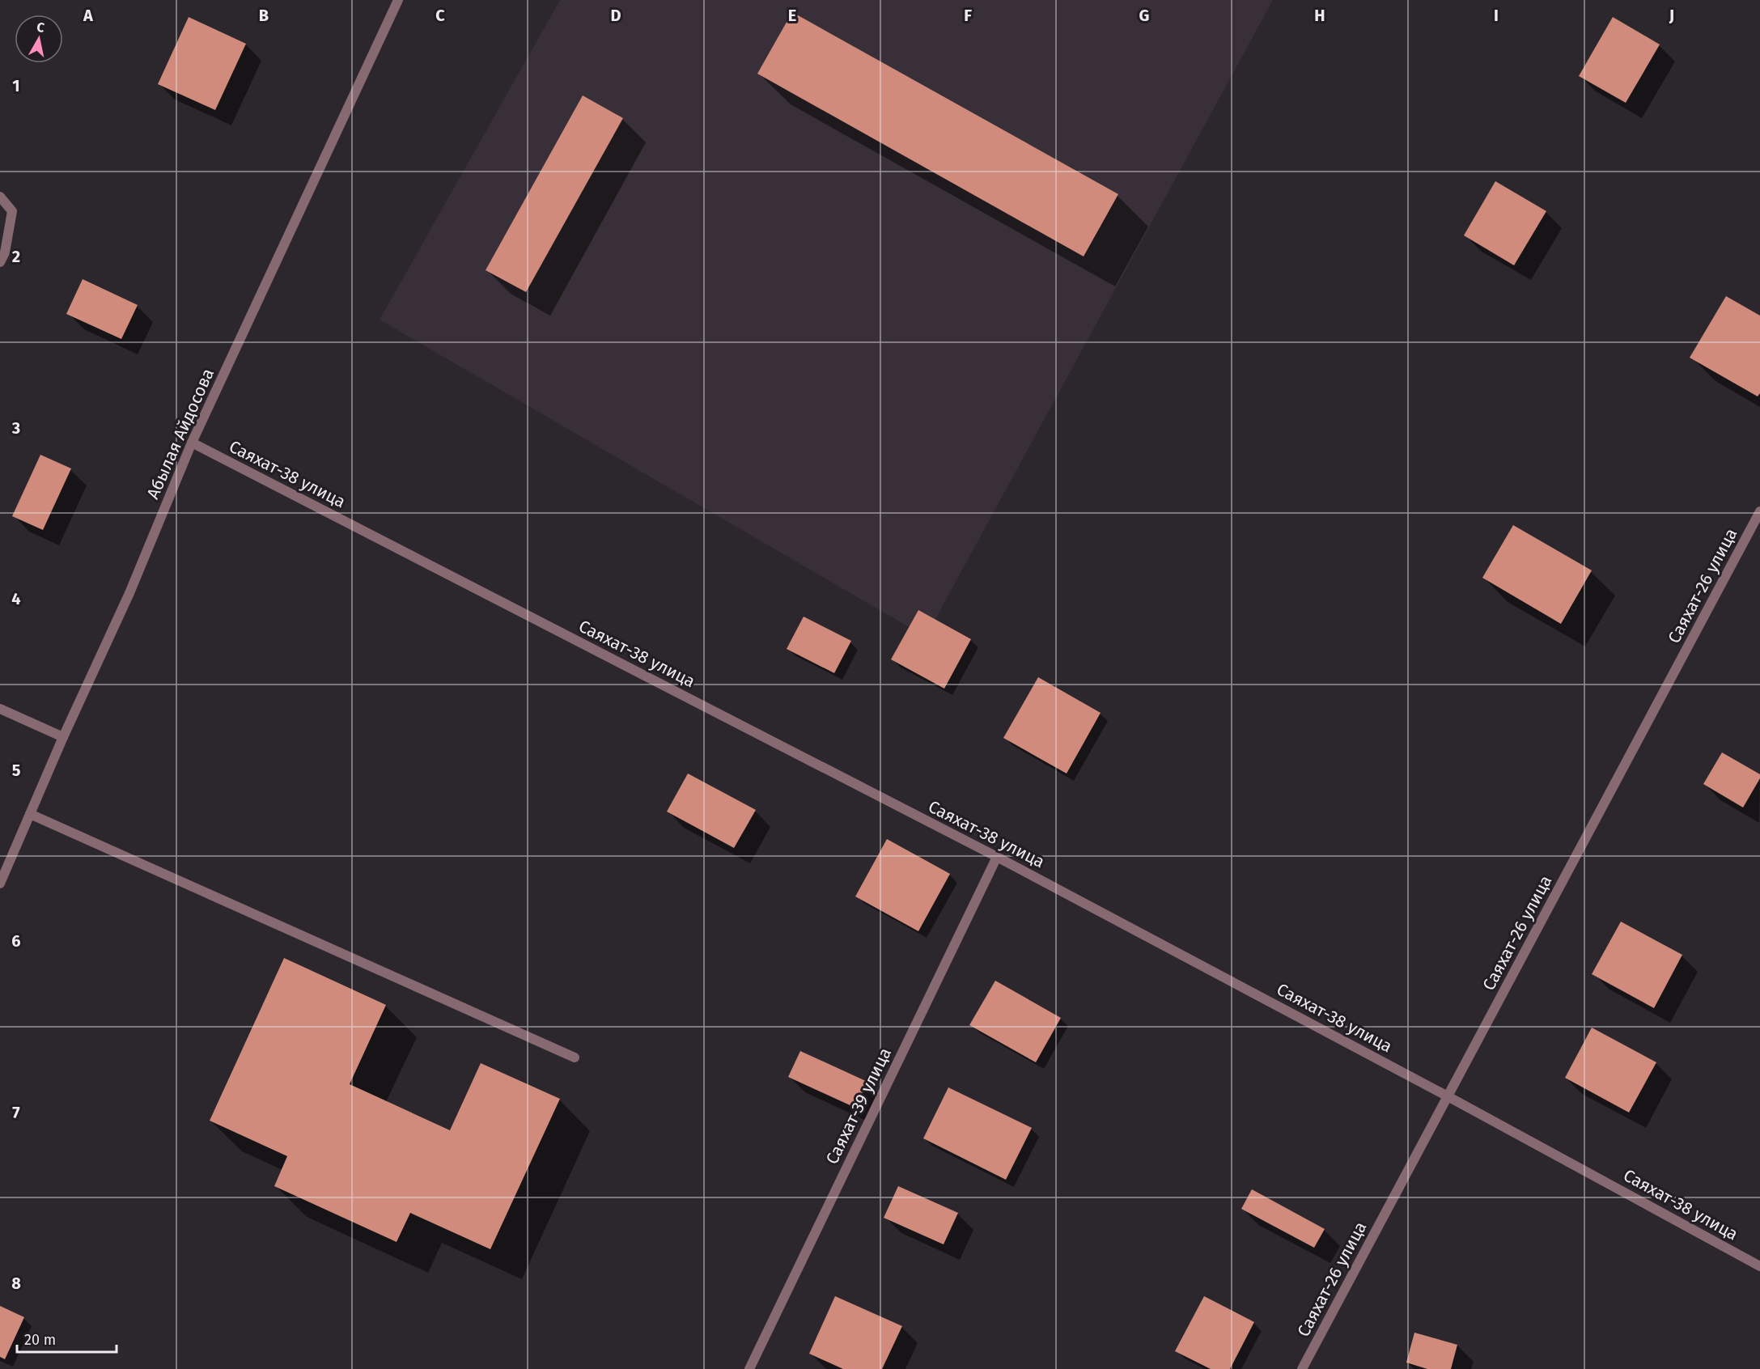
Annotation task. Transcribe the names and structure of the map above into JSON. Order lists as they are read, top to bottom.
{
  "streets": {
    "street": [
      "Абылая Айдосова",
      "Саяхат-38 улица",
      "Саяхат-26 улица",
      "Саяхат-39 улица"
    ]
  },
  "crossings": [
    ["Абылая Айдосова", "Саяхат-38 улица"],
    ["Саяхат-38 улица", "Саяхат-26 улица"],
    ["Саяхат-38 улица", "Саяхат-39 улица"]
  ],
  "scale_bar": "20 m",
  "north": "top",
  "grid": {
    "columns": [
      "A",
      "B",
      "C",
      "D",
      "E",
      "F",
      "G",
      "H",
      "I",
      "J"
    ],
    "rows": [
      "1",
      "2",
      "3",
      "4",
      "5",
      "6",
      "7",
      "8"
    ]
  }
}
